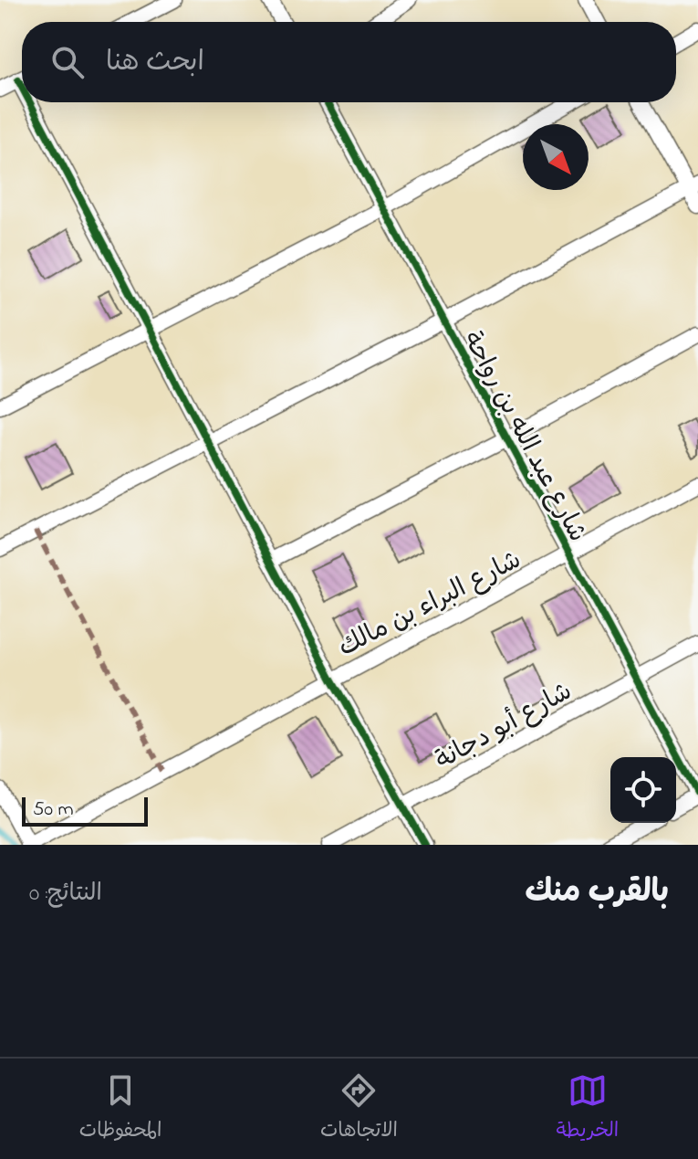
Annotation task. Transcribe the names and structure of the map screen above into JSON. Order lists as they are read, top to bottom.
{
  "streets": {
    "street": ["شارع عبد الله بن رواحة", "شارع البراء بن مالك", "شارع أبو دجانة"]
  },
  "crossings": [
    ["شارع عبد الله بن رواحة", "شارع البراء بن مالك"],
    ["شارع عبد الله بن رواحة", "شارع أبو دجانة"]
  ],
  "scale_bar": "50 m",
  "north": "bottom right",
  "page": {
    "search": "ابحث هنا",
    "scale": "50 m",
    "heading": ["بالقرب منك", "النتائج: 0"],
    "nav": ["الخريطة", "الاتجاهات", "المحفوظات"]
  }
}
